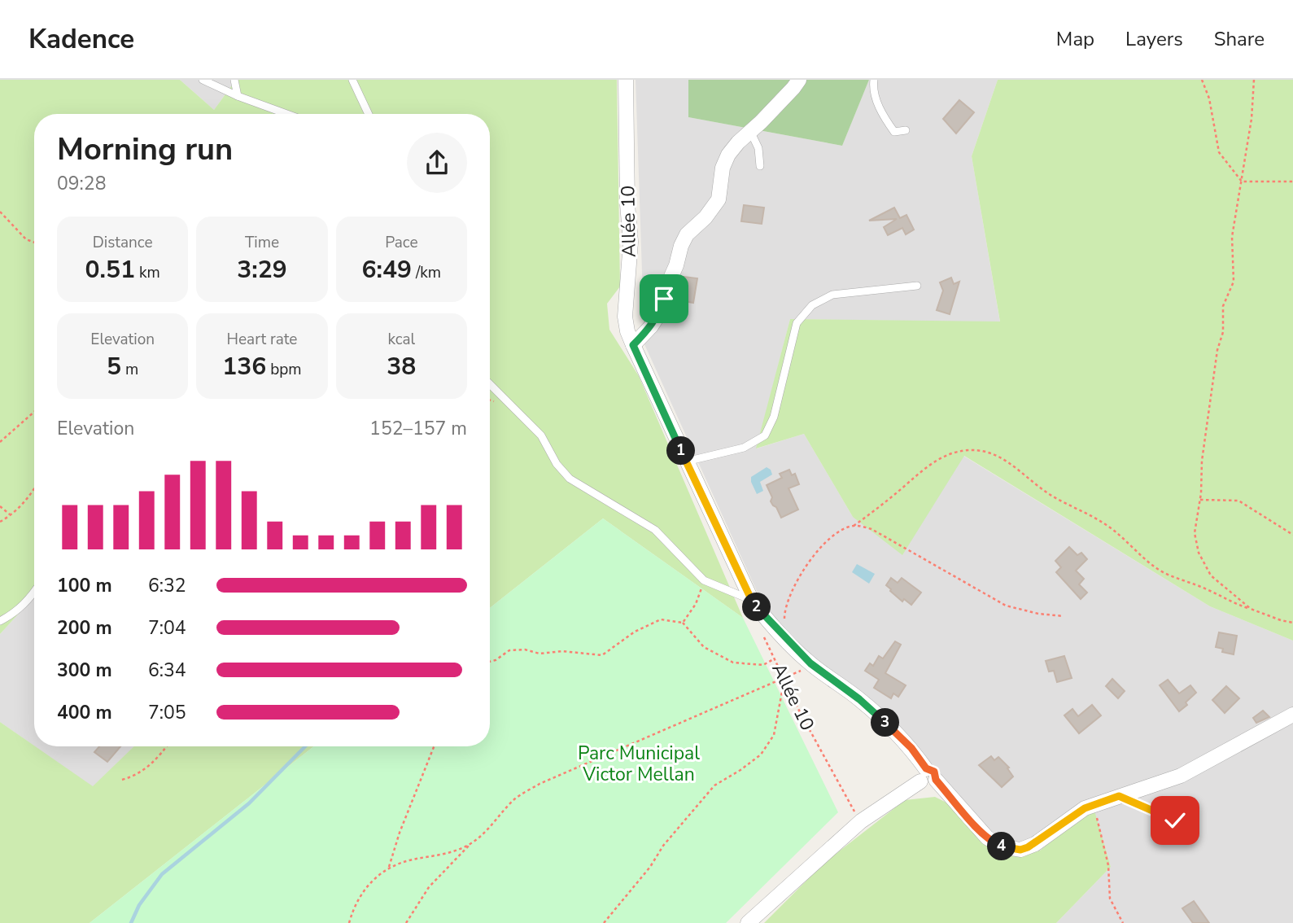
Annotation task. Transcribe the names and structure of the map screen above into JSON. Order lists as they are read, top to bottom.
{
  "streets": {
    "street": ["Allée 10"]
  },
  "parks": ["Parc Municipal Victor Mellan"],
  "page": {
    "header": "Kadence",
    "nav": ["Map", "Layers", "Share"],
    "heading": ["Morning run", "09:28"],
    "stats": [
      ["Distance", "0.51 km"],
      ["Time", "3:29"],
      ["Pace", "6:49 /km"],
      ["Elevation", "5 m"],
      ["Heart rate", "136 bpm"],
      ["kcal", "38"]
    ],
    "chart": ["Elevation", "152–157 m"],
    "pins": [
      "1",
      "2",
      "3",
      "4"
    ],
    "list": [
      {
        "name": "100 m",
        "note": "6:32"
      },
      {
        "name": "200 m",
        "note": "7:04"
      },
      {
        "name": "300 m",
        "note": "6:34"
      },
      {
        "name": "400 m",
        "note": "7:05"
      }
    ]
  }
}
